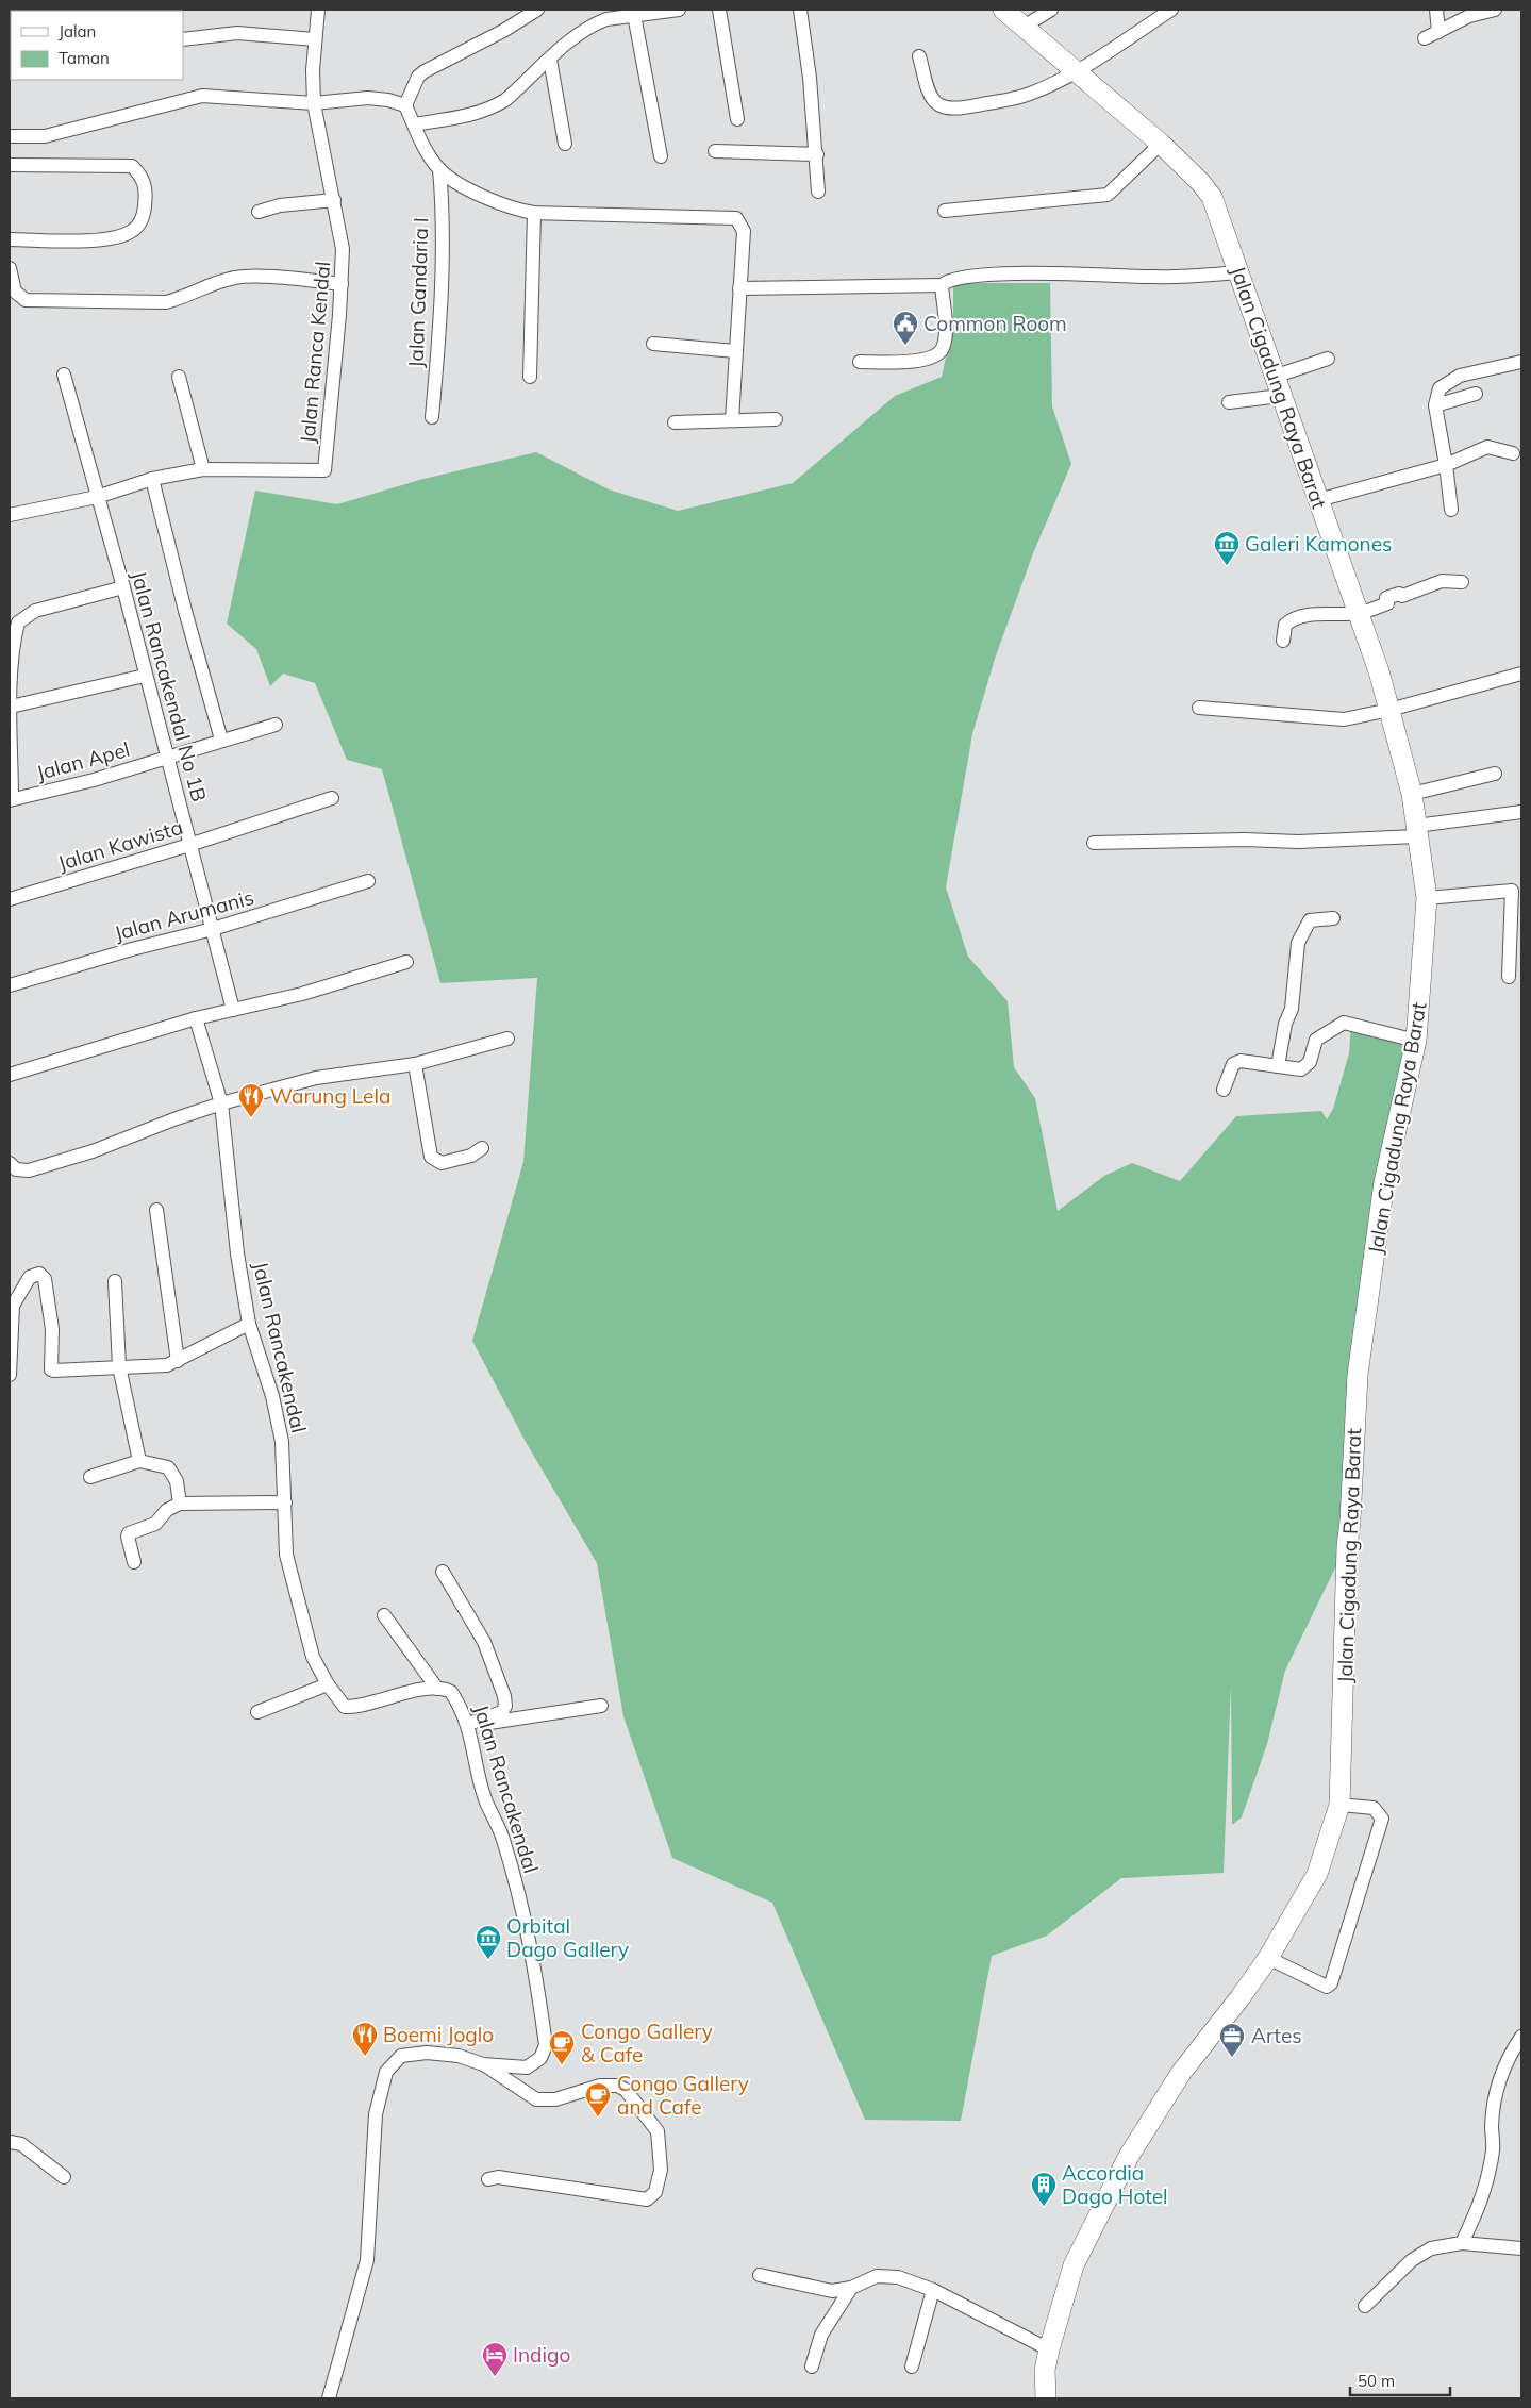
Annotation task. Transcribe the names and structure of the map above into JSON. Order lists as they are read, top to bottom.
{
  "streets": {
    "street": [
      "Jalan Gandaria I",
      "Jalan Ranca Kendal",
      "Jalan Cigadung Raya Barat",
      "Jalan Rancakendal No 1B",
      "Jalan Apel",
      "Jalan Kawista",
      "Jalan Arumanis",
      "Jalan Rancakendal"
    ]
  },
  "crossings": [
    ["Jalan Ranca Kendal", "Jalan Rancakendal No 1B"],
    ["Jalan Rancakendal No 1B", "Jalan Apel"],
    ["Jalan Rancakendal No 1B", "Jalan Kawista"],
    ["Jalan Rancakendal No 1B", "Jalan Arumanis"]
  ],
  "places": {
    "public building": ["Common Room"],
    "museum": ["Galeri Kamones", "Orbital Dago Gallery"],
    "restaurant": ["Warung Lela", "Boemi Joglo"],
    "office": ["Artes"],
    "cafe": ["Congo Gallery & Cafe", "Congo Gallery and Cafe"],
    "building": ["Accordia Dago Hotel"],
    "hotel": ["Indigo"]
  },
  "legend": ["Jalan", "Taman"],
  "scale_bar": "50 m"
}
